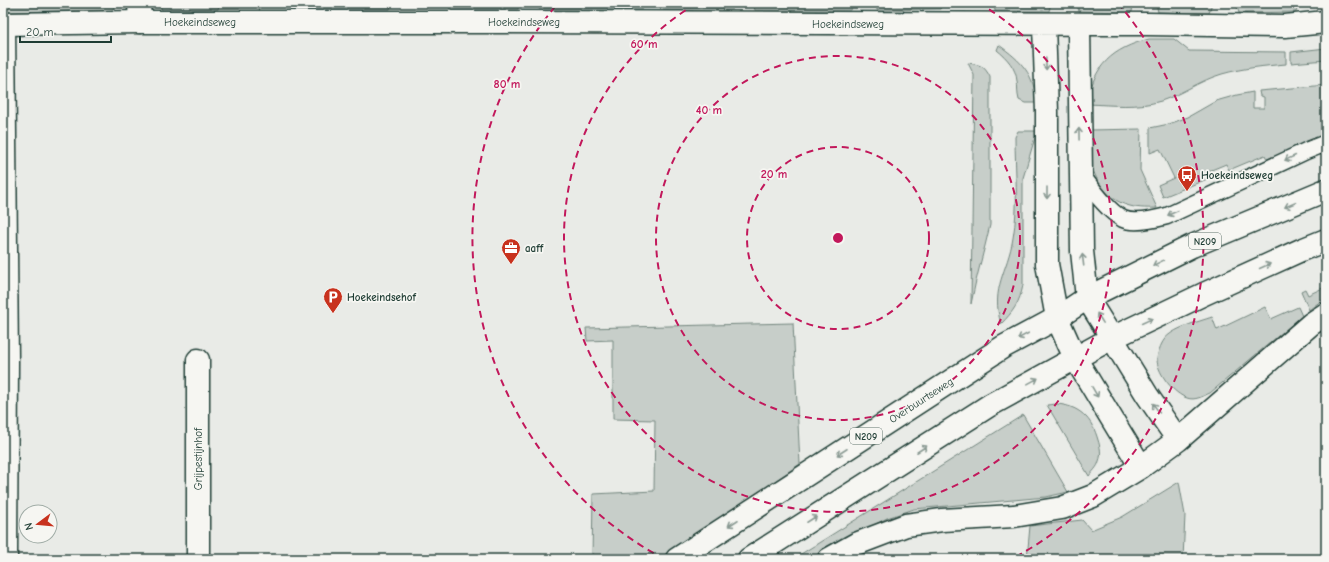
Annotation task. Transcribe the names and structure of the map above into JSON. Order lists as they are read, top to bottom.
{
  "streets": {
    "street": [
      "Hoekeindseweg",
      "N209",
      "Overbuurtseweg",
      "Grijpestijnhof"
    ]
  },
  "crossings": [
    ["N209", "Overbuurtseweg"]
  ],
  "places": {
    "bus stop": ["Hoekeindseweg"],
    "office": ["aaff"],
    "parking": ["Hoekeindsehof"]
  },
  "scale_bar": "20 m",
  "north": "left",
  "rings": [
    "60 m",
    "80 m",
    "40 m",
    "20 m"
  ]
}
